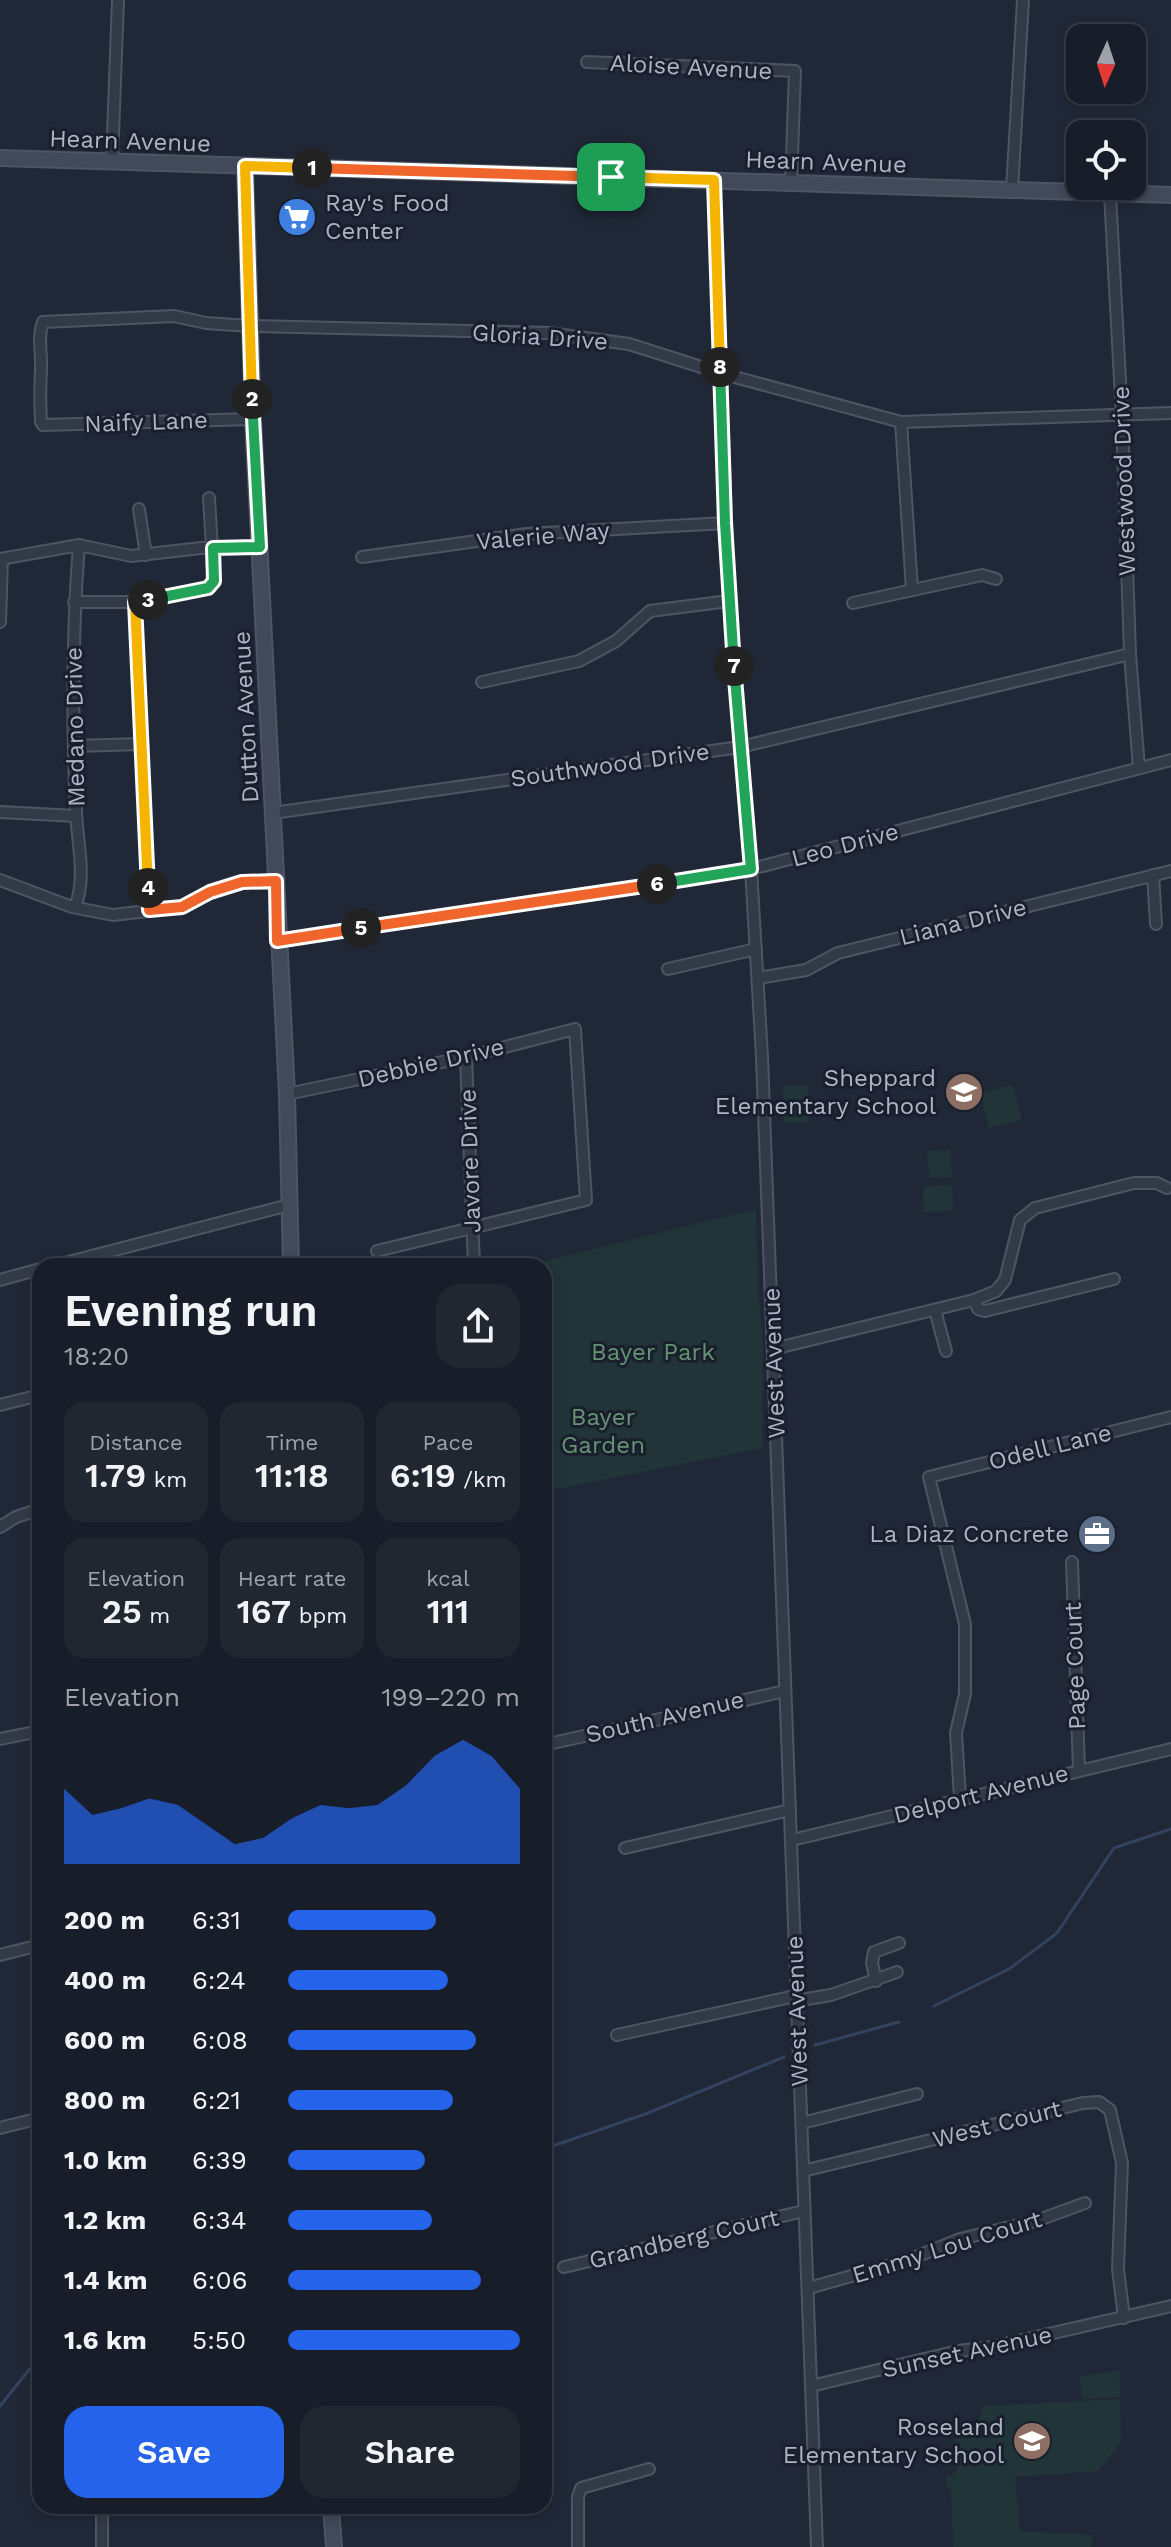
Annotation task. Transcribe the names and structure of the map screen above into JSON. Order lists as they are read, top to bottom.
{
  "streets": {
    "main road": ["Hearn Avenue", "Dutton Avenue"],
    "street": [
      "Aloise Avenue",
      "Gloria Drive",
      "Naify Lane",
      "Westwood Drive",
      "Valerie Way",
      "Medano Drive",
      "Southwood Drive",
      "Leo Drive",
      "Liana Drive",
      "Debbie Drive",
      "Javore Drive",
      "West Avenue",
      "Odell Lane",
      "Page Court",
      "South Avenue",
      "Delport Avenue",
      "West Court",
      "Grandberg Court",
      "Emmy Lou Court",
      "Sunset Avenue"
    ]
  },
  "crossings": [
    ["Aloise Avenue", "Hearn Avenue"],
    ["Hearn Avenue", "Dutton Avenue"],
    ["Hearn Avenue", "West Avenue"],
    ["Gloria Drive", "Naify Lane"],
    ["Gloria Drive", "Westwood Drive"],
    ["Gloria Drive", "Dutton Avenue"],
    ["Gloria Drive", "West Avenue"],
    ["Naify Lane", "Dutton Avenue"],
    ["Westwood Drive", "Southwood Drive"],
    ["Westwood Drive", "Leo Drive"],
    ["Valerie Way", "West Avenue"],
    ["Dutton Avenue", "Southwood Drive"],
    ["Dutton Avenue", "Leo Drive"],
    ["Dutton Avenue", "Debbie Drive"],
    ["Southwood Drive", "West Avenue"],
    ["Leo Drive", "West Avenue"],
    ["Liana Drive", "West Avenue"],
    ["Debbie Drive", "Javore Drive"],
    ["West Avenue", "South Avenue"],
    ["West Avenue", "Delport Avenue"],
    ["West Avenue", "West Court"],
    ["West Avenue", "Grandberg Court"],
    ["West Avenue", "Emmy Lou Court"],
    ["West Avenue", "Sunset Avenue"],
    ["Odell Lane", "Delport Avenue"],
    ["Page Court", "Delport Avenue"],
    ["West Court", "Sunset Avenue"]
  ],
  "parks": ["Bayer Park", "Bayer Garden"],
  "places": {
    "supermarket": ["Ray's Food Center"],
    "school or university": ["Sheppard Elementary School", "Roseland Elementary School"],
    "office": ["La Diaz Concrete"]
  },
  "north": "bottom",
  "page": {
    "pins": [
      "1",
      "8",
      "2",
      "3",
      "7",
      "6",
      "4",
      "5"
    ],
    "heading": ["Evening run", "18:20"],
    "stats": [
      ["Distance", "1.79 km"],
      ["Time", "11:18"],
      ["Pace", "6:19 /km"],
      ["Elevation", "25 m"],
      ["Heart rate", "167 bpm"],
      ["kcal", "111"]
    ],
    "chart": ["Elevation", "199–220 m"],
    "list": [
      {
        "name": "200 m",
        "note": "6:31"
      },
      {
        "name": "400 m",
        "note": "6:24"
      },
      {
        "name": "600 m",
        "note": "6:08"
      },
      {
        "name": "800 m",
        "note": "6:21"
      },
      {
        "name": "1.0 km",
        "note": "6:39"
      },
      {
        "name": "1.2 km",
        "note": "6:34"
      },
      {
        "name": "1.4 km",
        "note": "6:06"
      },
      {
        "name": "1.6 km",
        "note": "5:50"
      }
    ],
    "buttons": ["Save", "Share"]
  }
}
